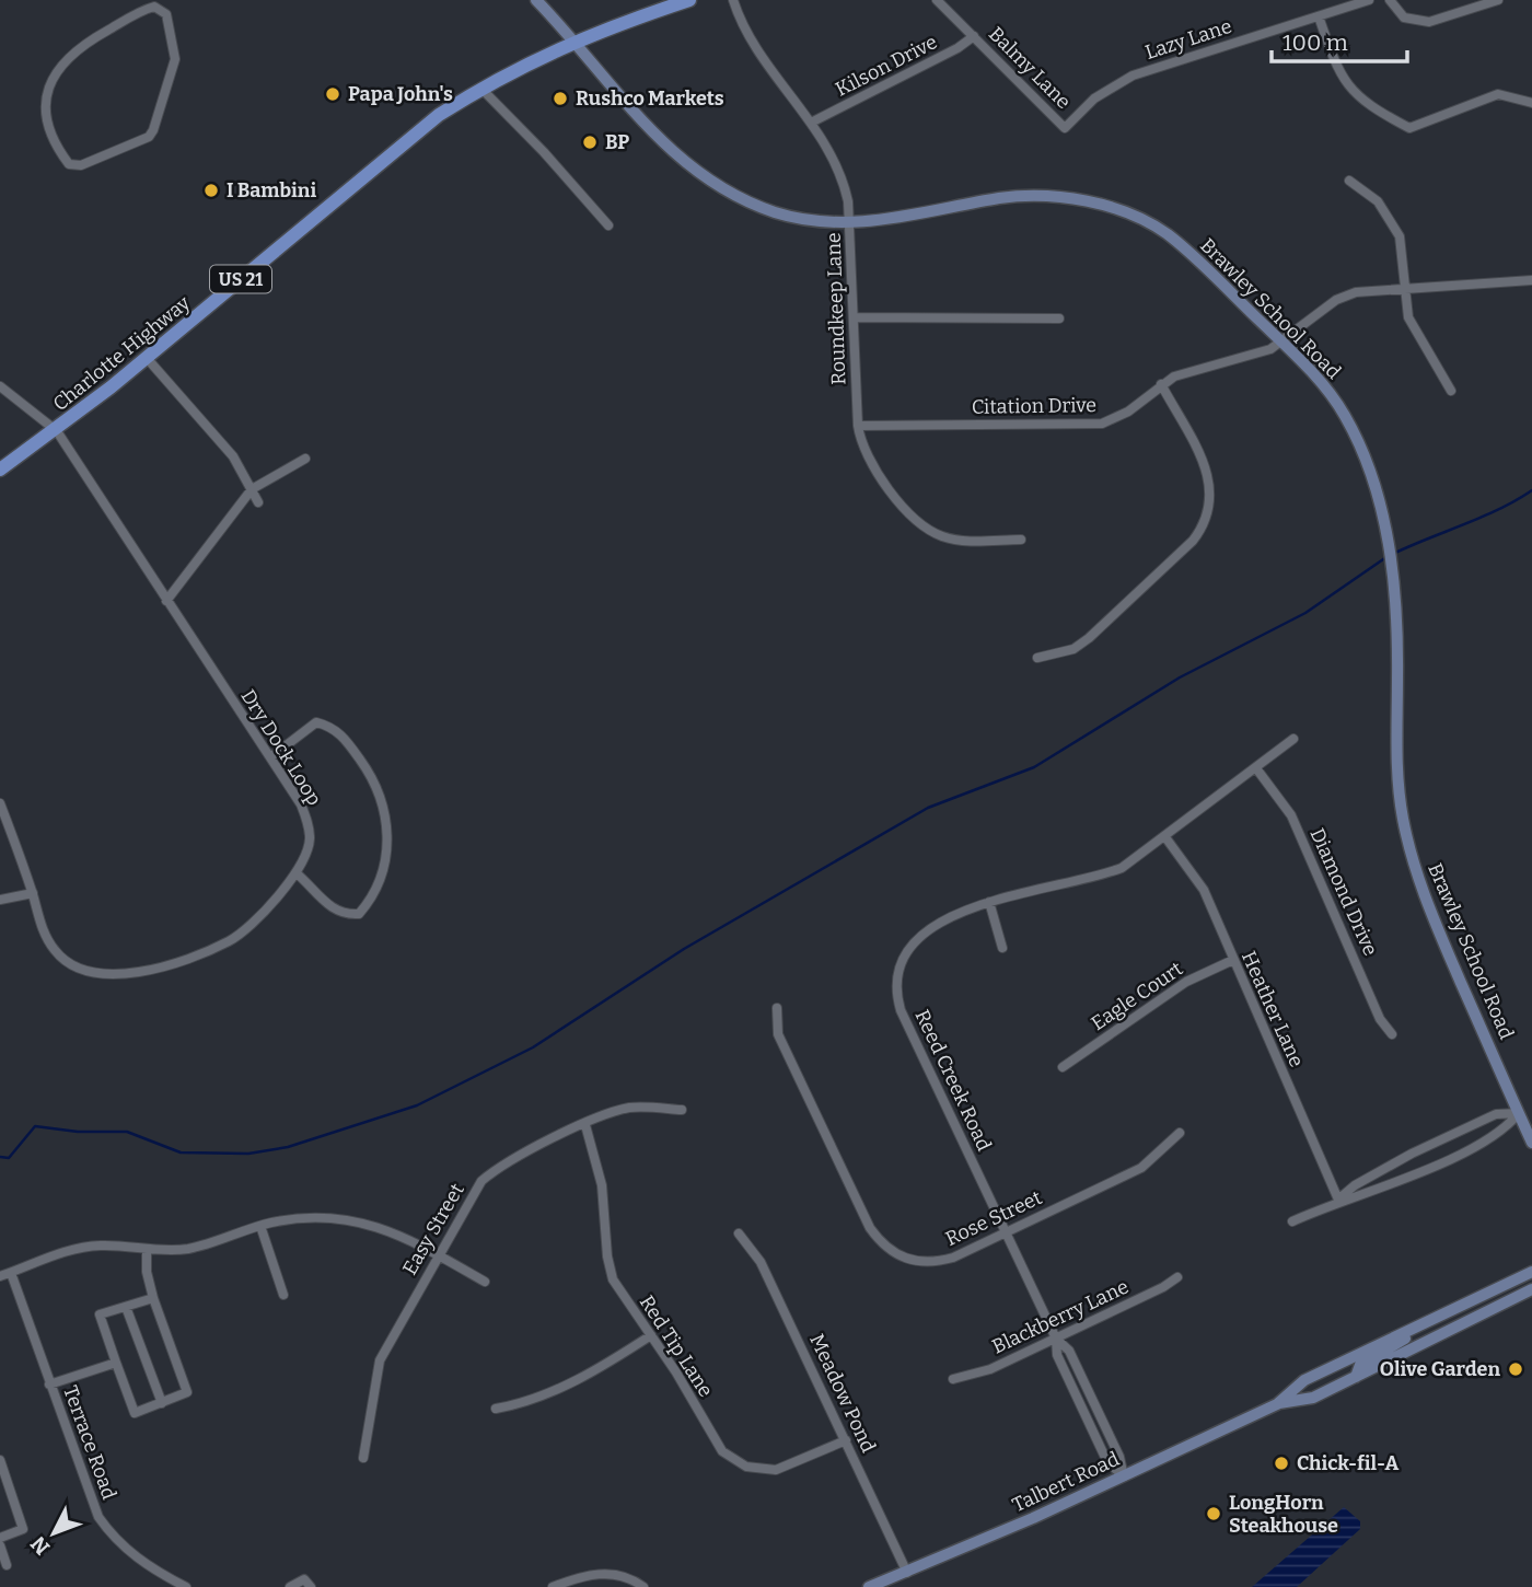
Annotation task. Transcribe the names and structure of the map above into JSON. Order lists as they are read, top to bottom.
{
  "streets": {
    "main road": [
      "US 21",
      "Brawley School Road",
      "Charlotte Highway",
      "Talbert Road"
    ],
    "street": [
      "Lazy Lane",
      "Kilson Drive",
      "Balmy Lane",
      "Roundkeep Lane",
      "Citation Drive",
      "Dry Dock Loop",
      "Diamond Drive",
      "Eagle Court",
      "Heather Lane",
      "Reed Creek Road",
      "Rose Street",
      "Easy Street",
      "Blackberry Lane",
      "Red Tip Lane",
      "Meadow Pond",
      "Terrace Road"
    ]
  },
  "crossings": [
    ["Lazy Lane", "Balmy Lane"],
    ["Kilson Drive", "Balmy Lane"],
    ["Kilson Drive", "Roundkeep Lane"],
    ["Roundkeep Lane", "Brawley School Road"],
    ["Roundkeep Lane", "Citation Drive"],
    ["Brawley School Road", "Charlotte Highway"],
    ["Brawley School Road", "Citation Drive"],
    ["Charlotte Highway", "Dry Dock Loop"],
    ["Diamond Drive", "Reed Creek Road"],
    ["Eagle Court", "Heather Lane"],
    ["Heather Lane", "Reed Creek Road"],
    ["Reed Creek Road", "Rose Street"],
    ["Reed Creek Road", "Blackberry Lane"],
    ["Reed Creek Road", "Talbert Road"],
    ["Easy Street", "Red Tip Lane"],
    ["Red Tip Lane", "Meadow Pond"],
    ["Meadow Pond", "Talbert Road"]
  ],
  "places": [
    "Papa John's",
    "Rushco Markets",
    "BP",
    "I Bambini",
    "Olive Garden",
    "Chick-fil-A",
    "LongHorn Steakhouse"
  ],
  "scale_bar": "100 m",
  "north": "bottom left"
}
